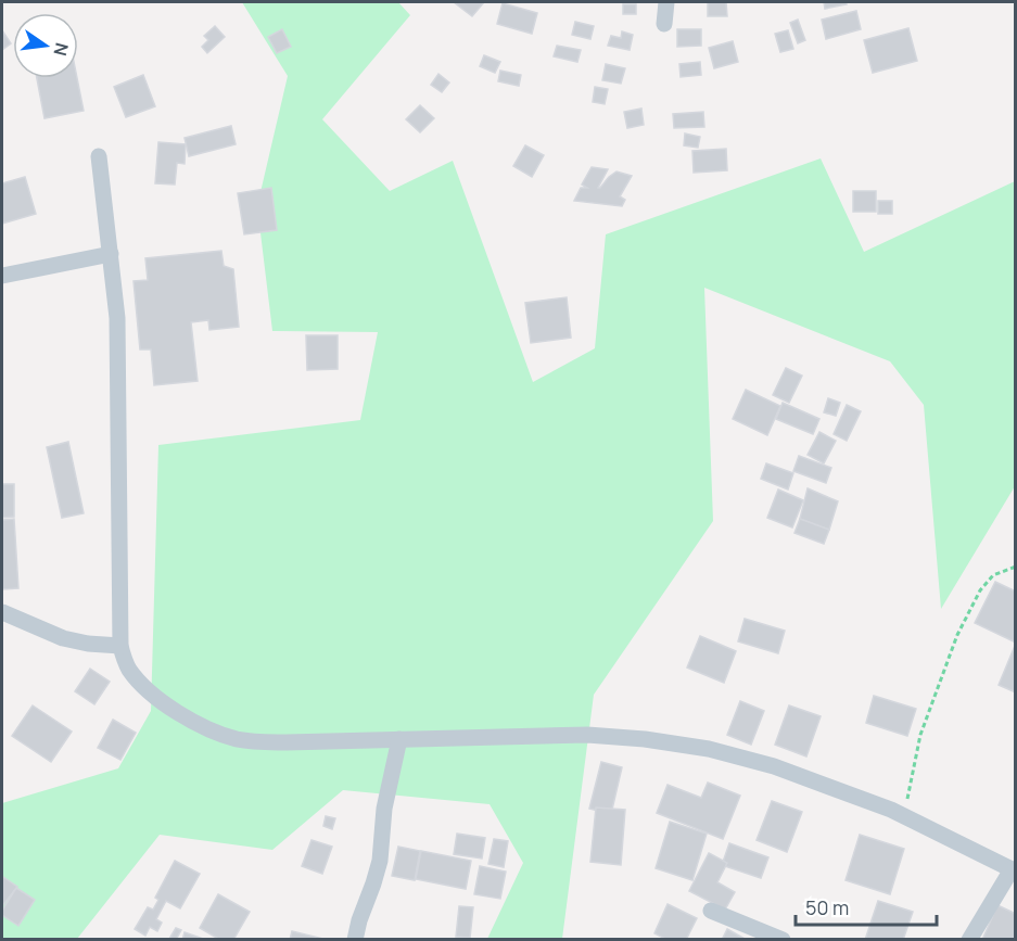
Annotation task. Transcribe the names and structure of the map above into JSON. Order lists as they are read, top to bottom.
{
  "scale_bar": "50 m",
  "north": "right"
}
